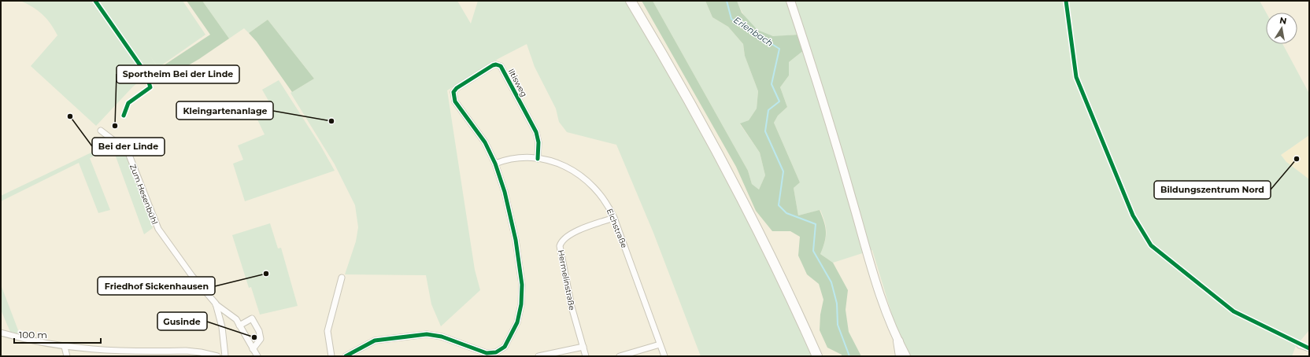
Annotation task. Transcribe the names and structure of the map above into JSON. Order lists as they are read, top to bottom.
{
  "streets": {
    "street": [
      "Iltisweg",
      "Zum Hesenbühl",
      "Elchstraße",
      "Hermelinstraße"
    ]
  },
  "crossings": [
    ["Iltisweg", "Elchstraße"],
    ["Elchstraße", "Hermelinstraße"]
  ],
  "water": ["Erlenbach"],
  "places": [
    "Bei der Linde",
    "Kleingartenanlage",
    "Sportheim Bei der Linde",
    "Bildungszentrum Nord",
    "Friedhof Sickenhausen",
    "Gusinde"
  ],
  "scale_bar": "100 m",
  "north": "top"
}
